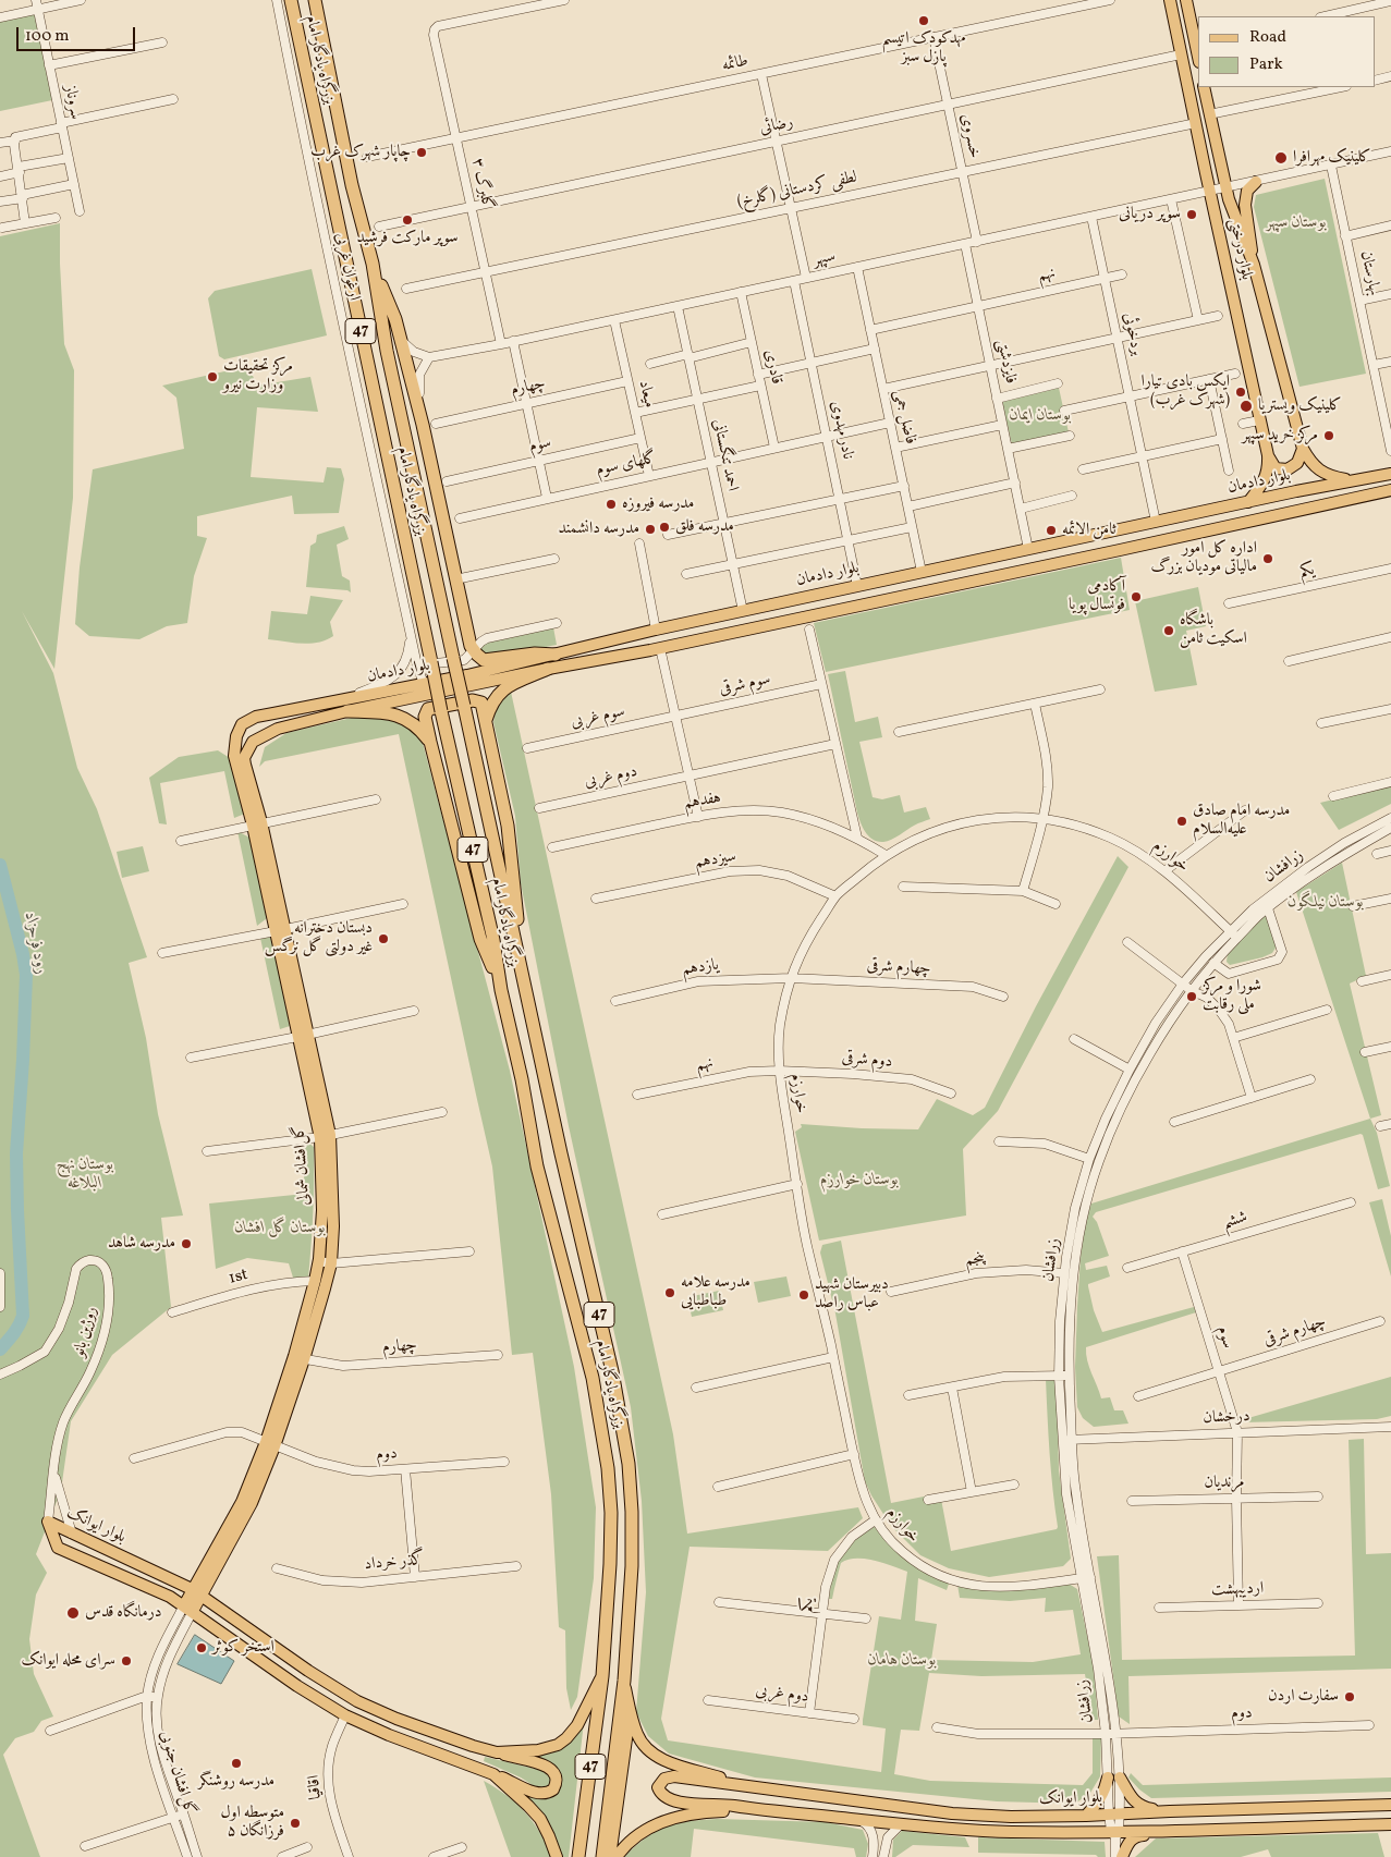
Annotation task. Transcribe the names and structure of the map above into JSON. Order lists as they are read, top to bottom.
{
  "streets": {
    "highway": ["بزرگراه یادگار امام", "47"],
    "main road": [
      "بلوار درختی",
      "بلوار دادمان",
      "گل‌افشان شمالی",
      "بلوار ایوانک"
    ],
    "street": [
      "طائمه",
      "سروناز",
      "رضائی",
      "خسروی",
      "گلبرگ ۳",
      "لطفی کردستانی (گلرخ)",
      "سپهر",
      "ارغوان غربی",
      "بهارستان",
      "نهم",
      "بردخوئی",
      "فایزدشتی",
      "قادری",
      "چهارم",
      "میعاد",
      "فاضل جمی",
      "نادر مهدوی",
      "سوم",
      "احمد تنگستانی",
      "گلهای سوم",
      "یکم",
      "سوم شرقی",
      "سوم غربی",
      "دوم غربی",
      "هفدهم",
      "خوارزم",
      "سیزدهم",
      "زرافشان",
      "یازدهم",
      "چهارم شرقی",
      "دوم شرقی",
      "ششم",
      "پنجم",
      "1st",
      "روژین بانو",
      "درخشان",
      "دوم",
      "مرنديان",
      "گذر خرداد",
      "اردیبهشت",
      "گل‌افشان جنوبی",
      "اقاقیا"
    ]
  },
  "crossings": [
    ["بزرگراه یادگار امام", "بلوار ایوانک"],
    ["طائمه", "خسروی"],
    ["طائمه", "گلبرگ ۳"],
    ["رضائی", "خسروی"],
    ["رضائی", "گلبرگ ۳"],
    ["رضائی", "بلوار درختی"],
    ["خسروی", "لطفی کردستانی (گلرخ)"],
    ["خسروی", "سپهر"],
    ["گلبرگ ۳", "لطفی کردستانی (گلرخ)"],
    ["گلبرگ ۳", "سپهر"],
    ["لطفی کردستانی (گلرخ)", "بلوار درختی"],
    ["بلوار درختی", "سپهر"],
    ["بلوار درختی", "بلوار دادمان"],
    ["سپهر", "بردخوئی"],
    ["سپهر", "فایزدشتی"],
    ["سپهر", "قادری"],
    ["سپهر", "میعاد"],
    ["سپهر", "فاضل جمی"],
    ["سپهر", "نادر مهدوی"],
    ["سپهر", "احمد تنگستانی"],
    ["ارغوان غربی", "بلوار دادمان"],
    ["نهم", "بردخوئی"],
    ["نهم", "فایزدشتی"],
    ["نهم", "فاضل جمی"],
    ["نهم", "خوارزم"],
    ["نهم", "دوم شرقی"],
    ["بردخوئی", "بلوار دادمان"],
    ["فایزدشتی", "بلوار دادمان"],
    ["قادری", "گلهای سوم"],
    ["چهارم", "میعاد"],
    ["چهارم", "گل‌افشان شمالی"],
    ["میعاد", "سوم"],
    ["میعاد", "گلهای سوم"],
    ["فاضل جمی", "بلوار دادمان"],
    ["نادر مهدوی", "بلوار دادمان"],
    ["سوم", "چهارم شرقی"],
    ["سوم", "ششم"],
    ["سوم", "درخشان"],
    ["سوم", "مرنديان"],
    ["سوم", "اردیبهشت"],
    ["احمد تنگستانی", "گلهای سوم"],
    ["احمد تنگستانی", "بلوار دادمان"],
    ["بلوار دادمان", "گل‌افشان شمالی"],
    ["یکم", "دوم غربی"],
    ["یکم", "خوارزم"],
    ["سوم شرقی", "سوم غربی"],
    ["هفدهم", "خوارزم"],
    ["خوارزم", "سیزدهم"],
    ["خوارزم", "زرافشان"],
    ["خوارزم", "یازدهم"],
    ["خوارزم", "چهارم شرقی"],
    ["خوارزم", "دوم شرقی"],
    ["زرافشان", "پنجم"],
    ["زرافشان", "درخشان"],
    ["زرافشان", "دوم"],
    ["زرافشان", "بلوار ایوانک"],
    ["یازدهم", "چهارم شرقی"],
    ["گل‌افشان شمالی", "1st"],
    ["گل‌افشان شمالی", "دوم"],
    ["گل‌افشان شمالی", "بلوار ایوانک"],
    ["گل‌افشان شمالی", "گل‌افشان جنوبی"],
    ["بلوار ایوانک", "گل‌افشان جنوبی"],
    ["بلوار ایوانک", "اقاقیا"]
  ],
  "water": ["رود فرحزاد"],
  "parks": [
    "بوستان سپهر",
    "بوستان ایمان",
    "بوستان نیلگون",
    "بوستان نهج البلاغه",
    "بوستان خوارزم",
    "بوستان گل افشان",
    "بوستان هامان"
  ],
  "places": [
    "مهدکودک اتیسم پازل سبز",
    "چاپار شهرک غرب",
    "کلینیک مهرافرا",
    "سوپر دریانی",
    "سوپر مارکت فرشید",
    "مرکز تحقیقات وزارت نیرو",
    "ایکس بادی تیارا (شهرک غرب)",
    "کلینیک ویستریا",
    "مرکز خرید سپهر",
    "مدرسه فیروزه",
    "مدرسه فلق",
    "مدرسه دانشمند",
    "ثامن الائمه",
    "اداره کل امور مالیاتی مودیان بزرگ",
    "آکادمی فوتسال پویا",
    "باشگاه اسکیت ثامن",
    "مدرسه امام صادق علیه‌السلام",
    "دبستان دخترانه غیر دولتی گل نرگس",
    "شورا و مرکز ملی رقابت",
    "مدرسه شاهد",
    "مدرسه علامه طباطبایی",
    "دبیرستان شهید عباس راصد",
    "درمانگاه قدس",
    "استخر کوثر",
    "سرای محله ایوانک",
    "سفارت اردن",
    "مدرسه روشنگر",
    "متوسطه اول فرزانگان ۵"
  ],
  "legend": ["Road", "Park"],
  "scale_bar": "100 m"
}
